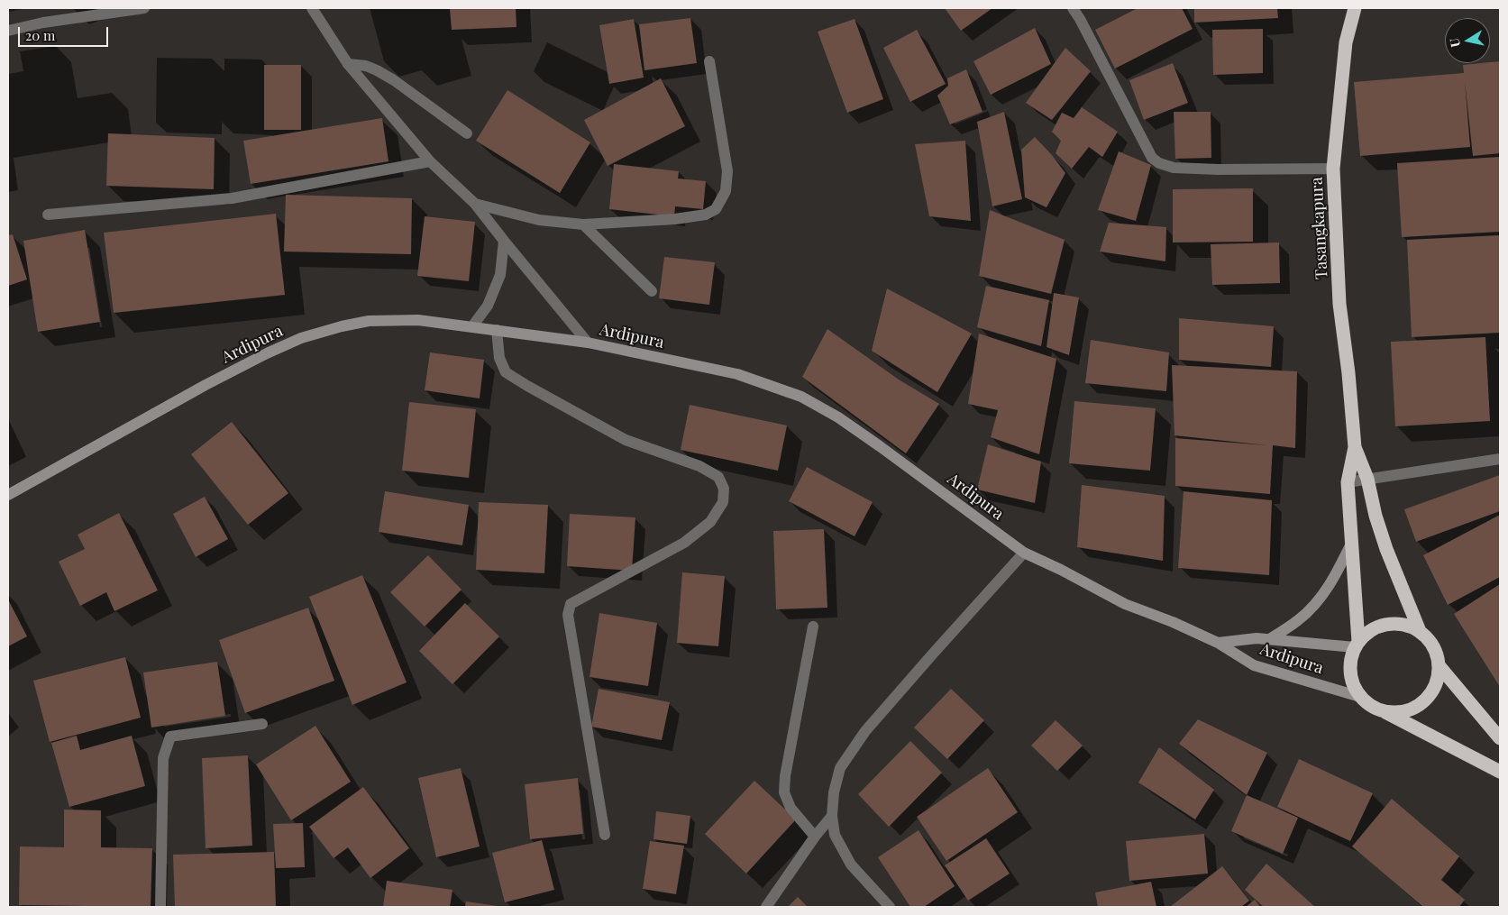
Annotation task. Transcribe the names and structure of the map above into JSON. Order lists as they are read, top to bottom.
{
  "streets": {
    "highway": ["Tasangkapura"],
    "street": ["Ardipura"]
  },
  "crossings": [
    ["Tasangkapura", "Ardipura"]
  ],
  "scale_bar": "20 m",
  "north": "left"
}
